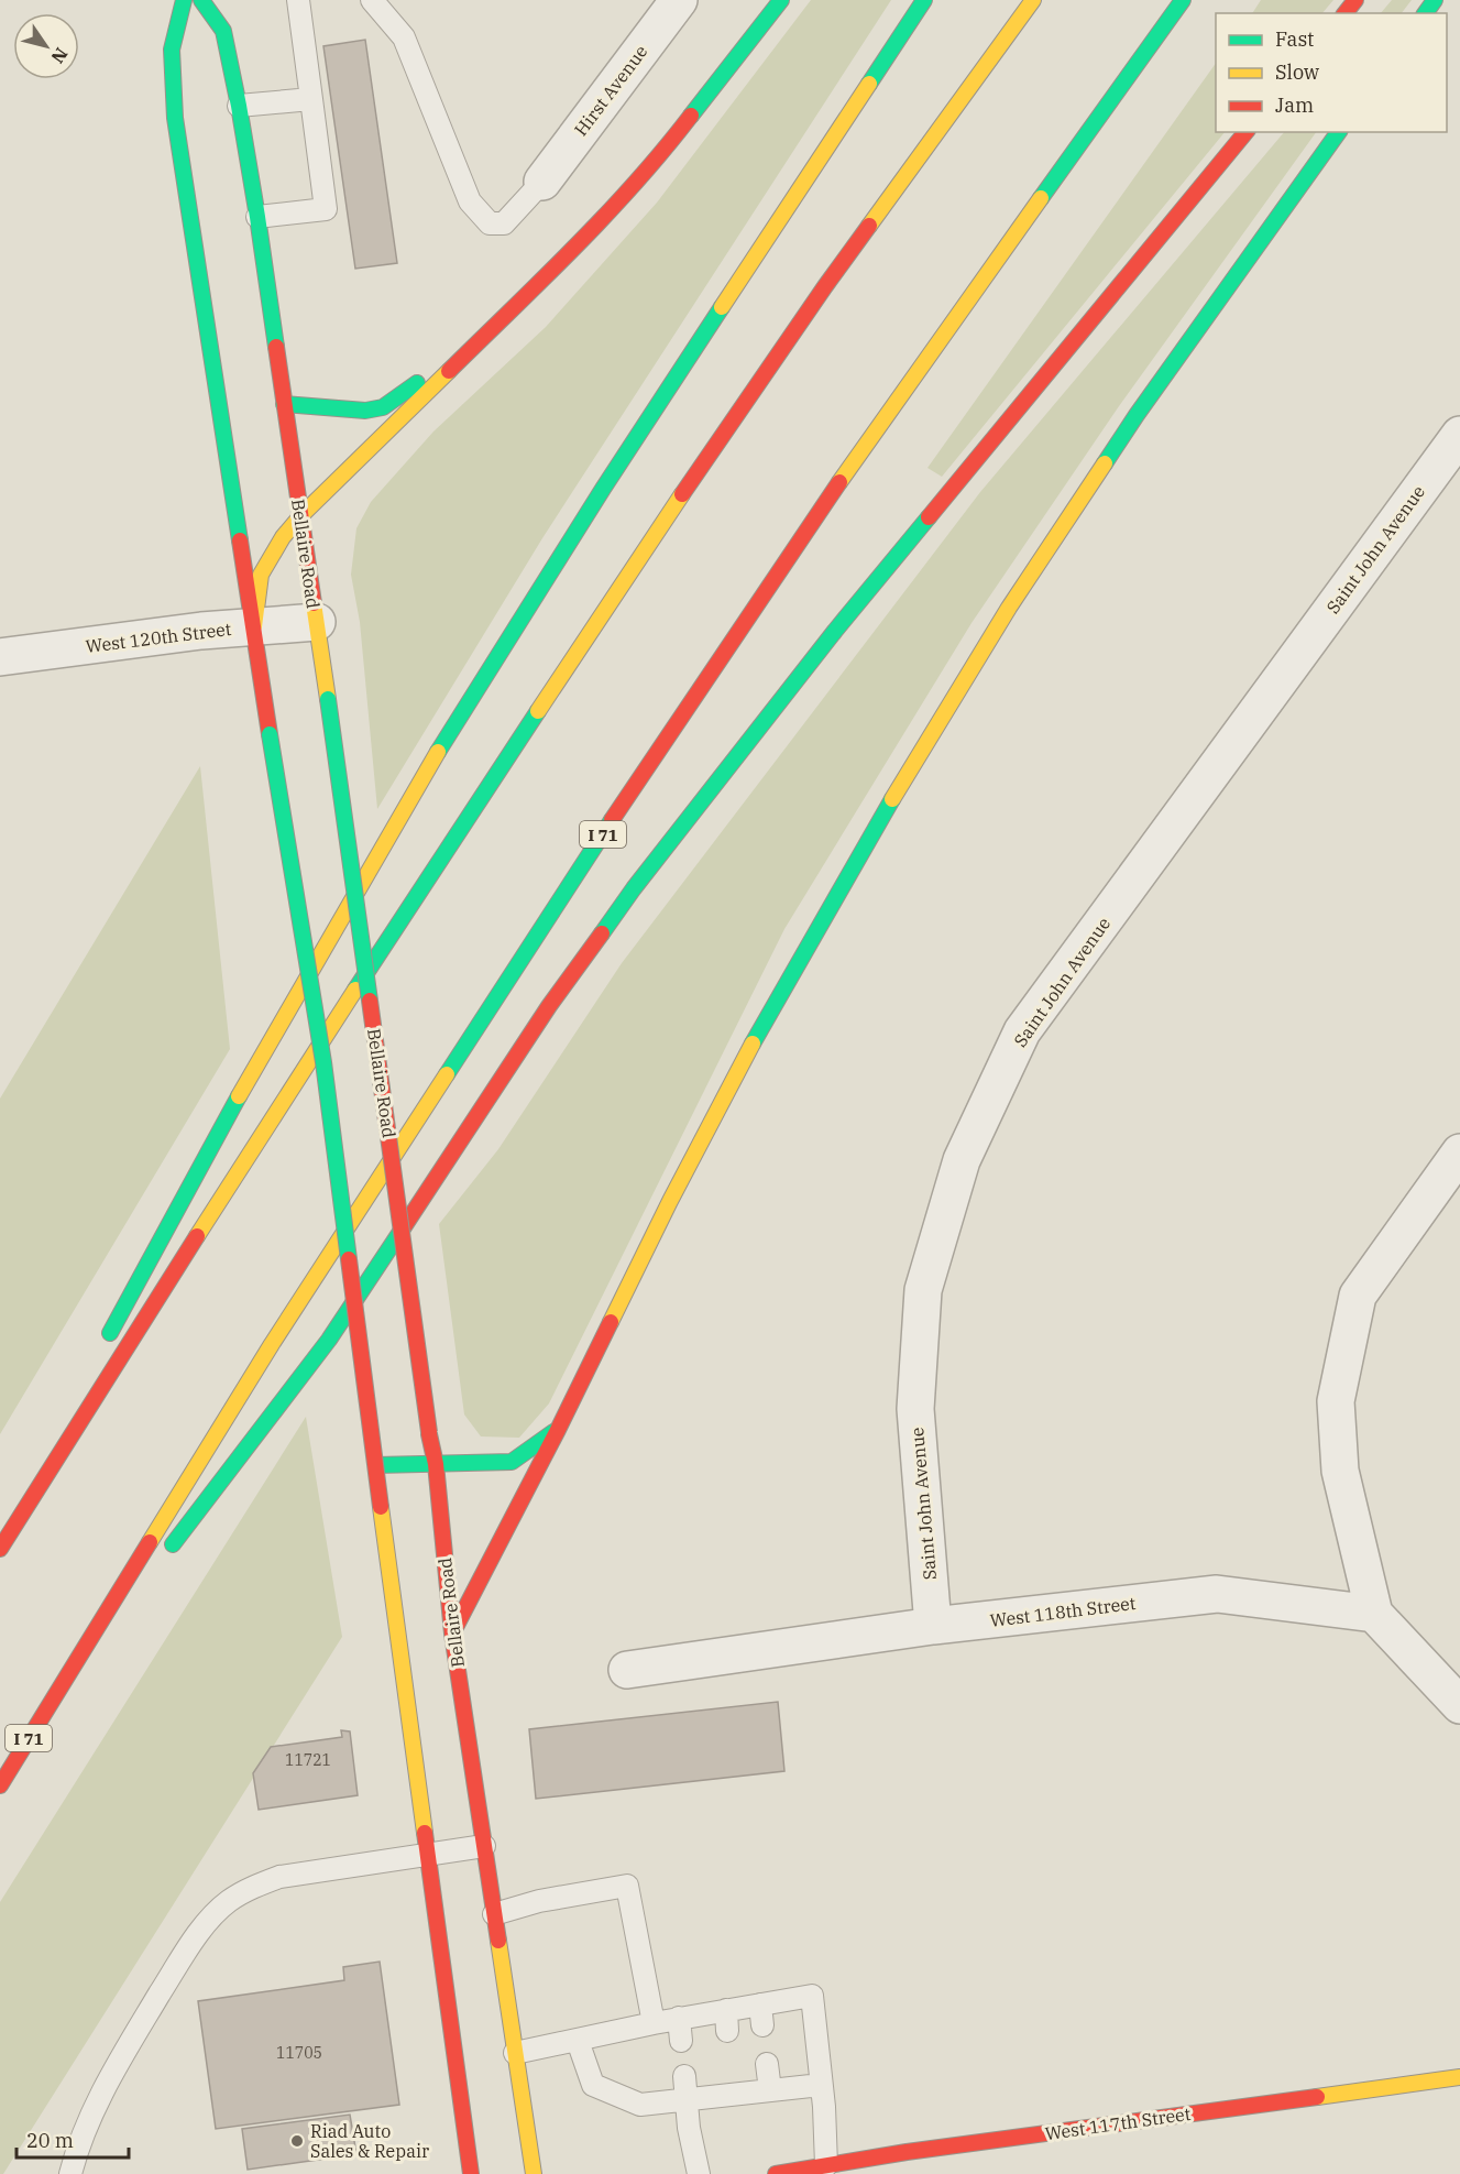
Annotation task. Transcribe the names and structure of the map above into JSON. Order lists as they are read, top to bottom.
{
  "streets": {
    "main road": ["Bellaire Road", "I 71", "West 117th Street"],
    "street": [
      "Hirst Avenue",
      "Saint John Avenue",
      "West 120th Street",
      "West 118th Street"
    ]
  },
  "crossings": [
    ["Saint John Avenue", "West 118th Street"],
    ["Bellaire Road", "West 120th Street"]
  ],
  "places": ["Riad Auto Sales & Repair"],
  "house_numbers": ["11721", "11705"],
  "legend": ["Fast", "Slow", "Jam"],
  "scale_bar": "20 m",
  "north": "bottom right"
}
